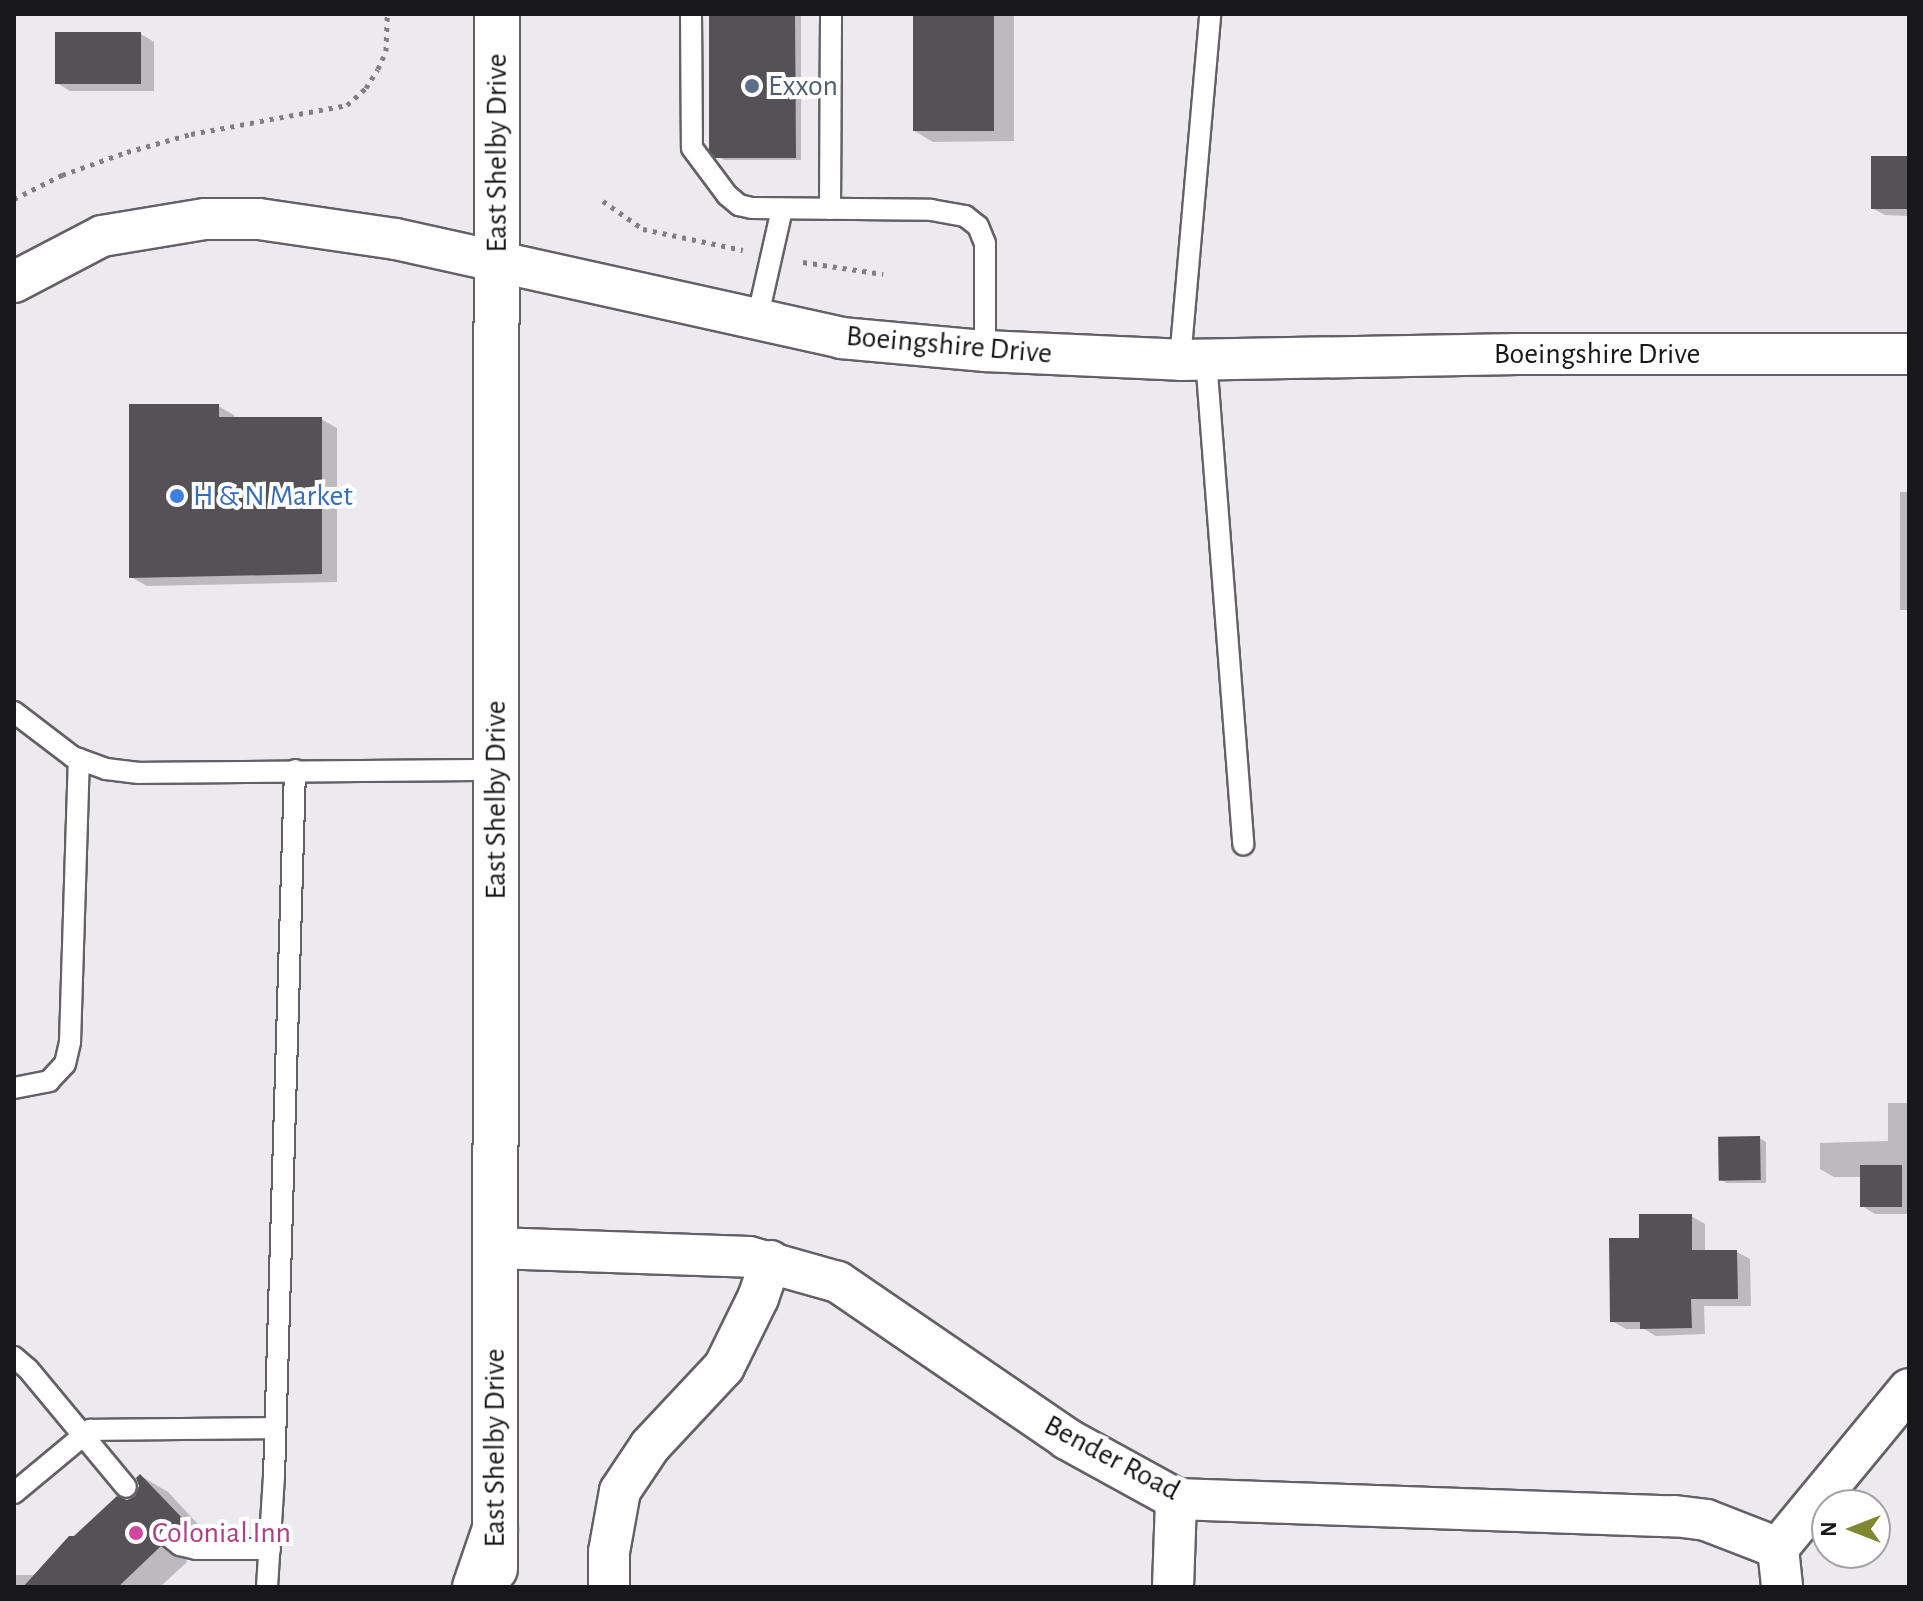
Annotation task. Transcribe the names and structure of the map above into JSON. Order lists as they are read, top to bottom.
{
  "streets": {
    "main road": ["East Shelby Drive"],
    "street": ["Boeingshire Drive", "Bender Road"]
  },
  "crossings": [
    ["East Shelby Drive", "Boeingshire Drive"],
    ["East Shelby Drive", "Bender Road"]
  ],
  "places": ["Exxon", "H & N Market", "Colonial Inn"],
  "north": "left"
}
